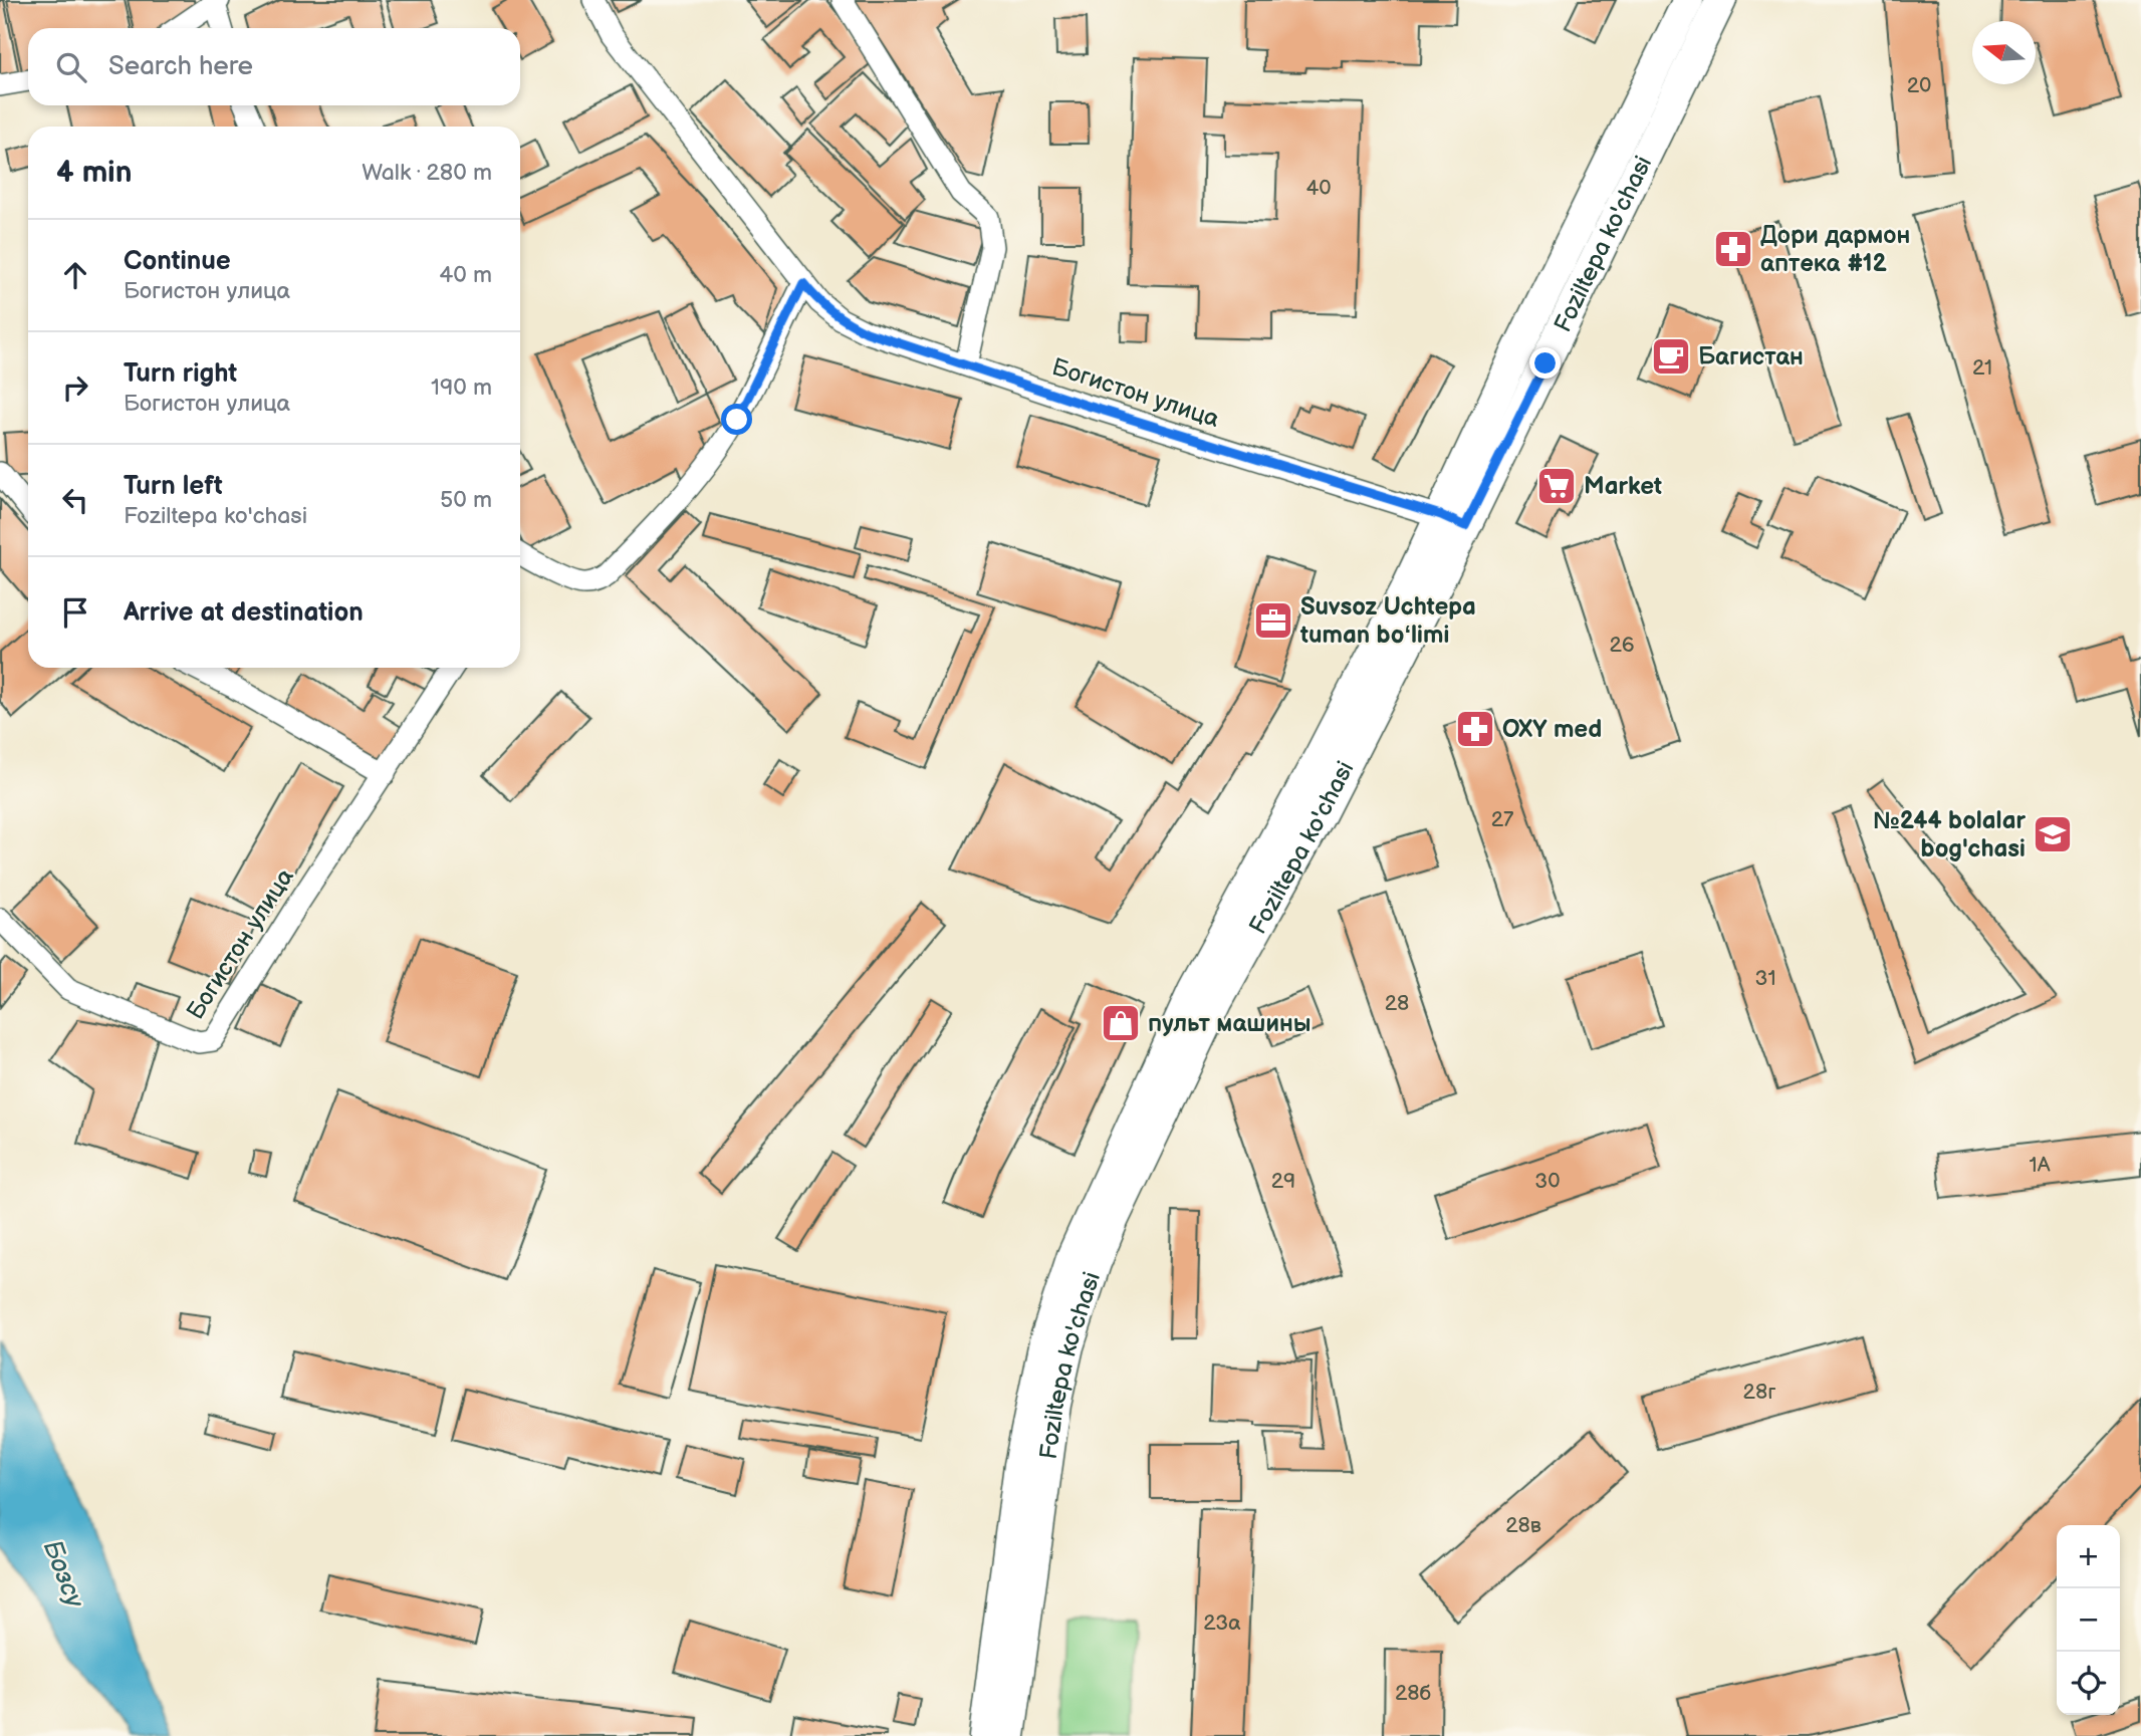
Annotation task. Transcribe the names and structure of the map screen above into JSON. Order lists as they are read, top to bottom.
{
  "streets": {
    "main road": ["Foziltepa ko'chasi"],
    "street": ["Богистон улица"]
  },
  "crossings": [
    ["Foziltepa ko'chasi", "Богистон улица"]
  ],
  "water": ["Бозсу"],
  "places": {
    "pharmacy": ["Дори дармон аптека #12", "OXY med"],
    "cafe": ["Багистан"],
    "supermarket": ["Market"],
    "office": ["Suvsoz Uchtepa tuman boʻlimi"],
    "school or university": ["№244 bolalar bog'chasi"],
    "shop": ["пульт машины"]
  },
  "house_numbers": [
    "20",
    "40",
    "21",
    "26",
    "27",
    "31",
    "28",
    "1A",
    "29",
    "30",
    "28г",
    "28в",
    "23а",
    "28б"
  ],
  "north": "left",
  "page": {
    "search": "Search here",
    "heading": ["4 min", "Walk · 280 m"],
    "list": [
      ["Continue", "Богистон улица", "40 m"],
      ["Turn right", "Богистон улица", "190 m"],
      ["Turn left", "Foziltepa ko'chasi", "50 m"],
      "Arrive at destination"
    ],
    "map_buttons": ["+", "−"]
  }
}
